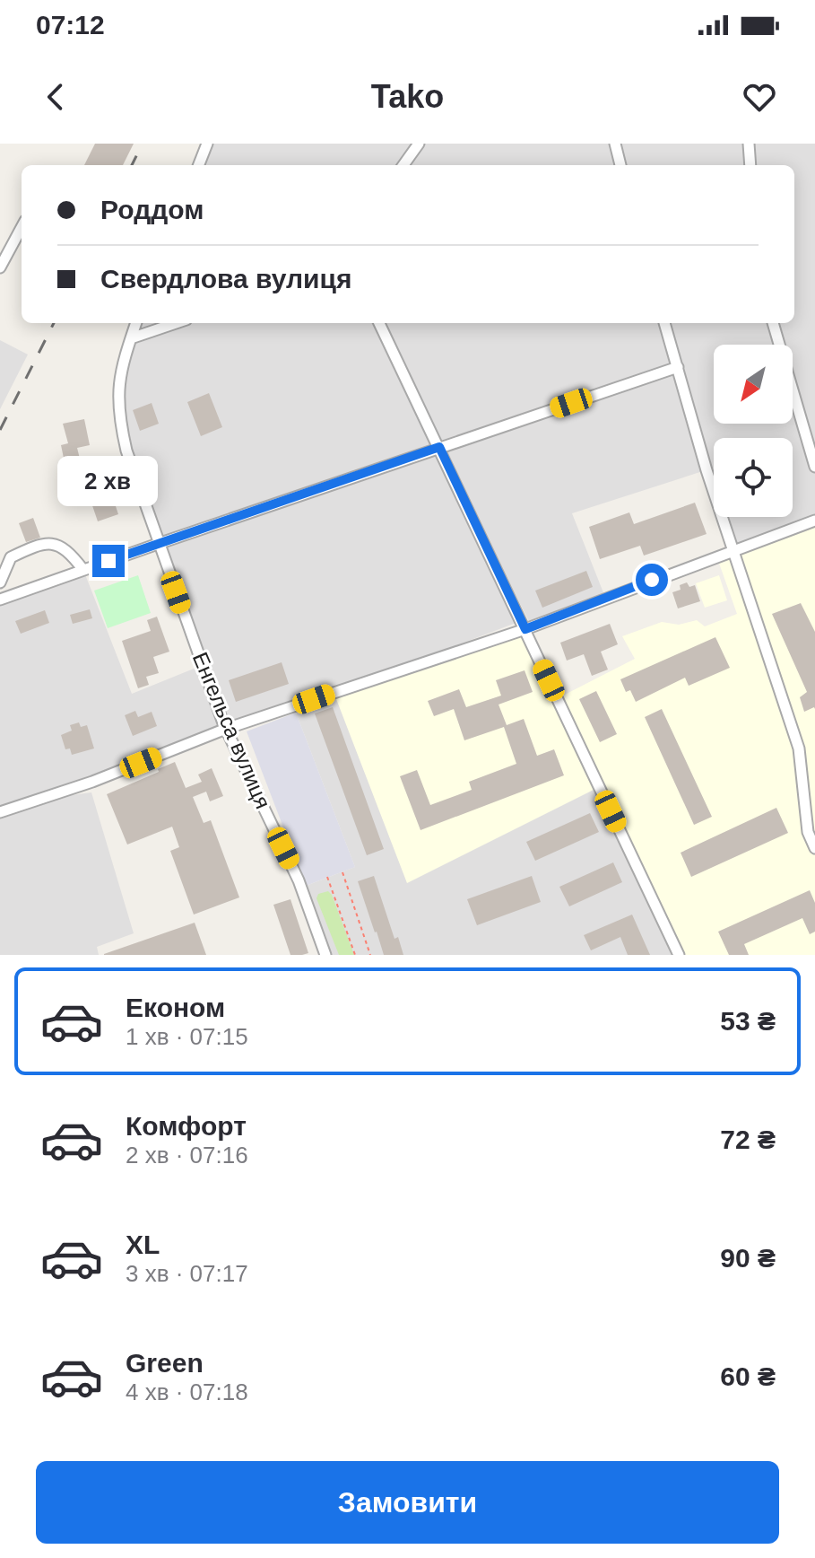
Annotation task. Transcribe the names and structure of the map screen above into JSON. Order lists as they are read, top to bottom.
{
  "streets": {
    "street": ["Енгельса вулиця"]
  },
  "north": "bottom left",
  "page": {
    "status": "07:12",
    "header": "Tako",
    "banner": ["Роддом", "Свердлова вулиця"],
    "bubble": "2 хв",
    "list": [
      {
        "name": "Економ",
        "note": "1 хв · 07:15",
        "value": "53 ₴"
      },
      {
        "name": "Комфорт",
        "note": "2 хв · 07:16",
        "value": "72 ₴"
      },
      {
        "name": "XL",
        "note": "3 хв · 07:17",
        "value": "90 ₴"
      },
      {
        "name": "Green",
        "note": "4 хв · 07:18",
        "value": "60 ₴"
      }
    ],
    "buttons": "Замовити"
  }
}
